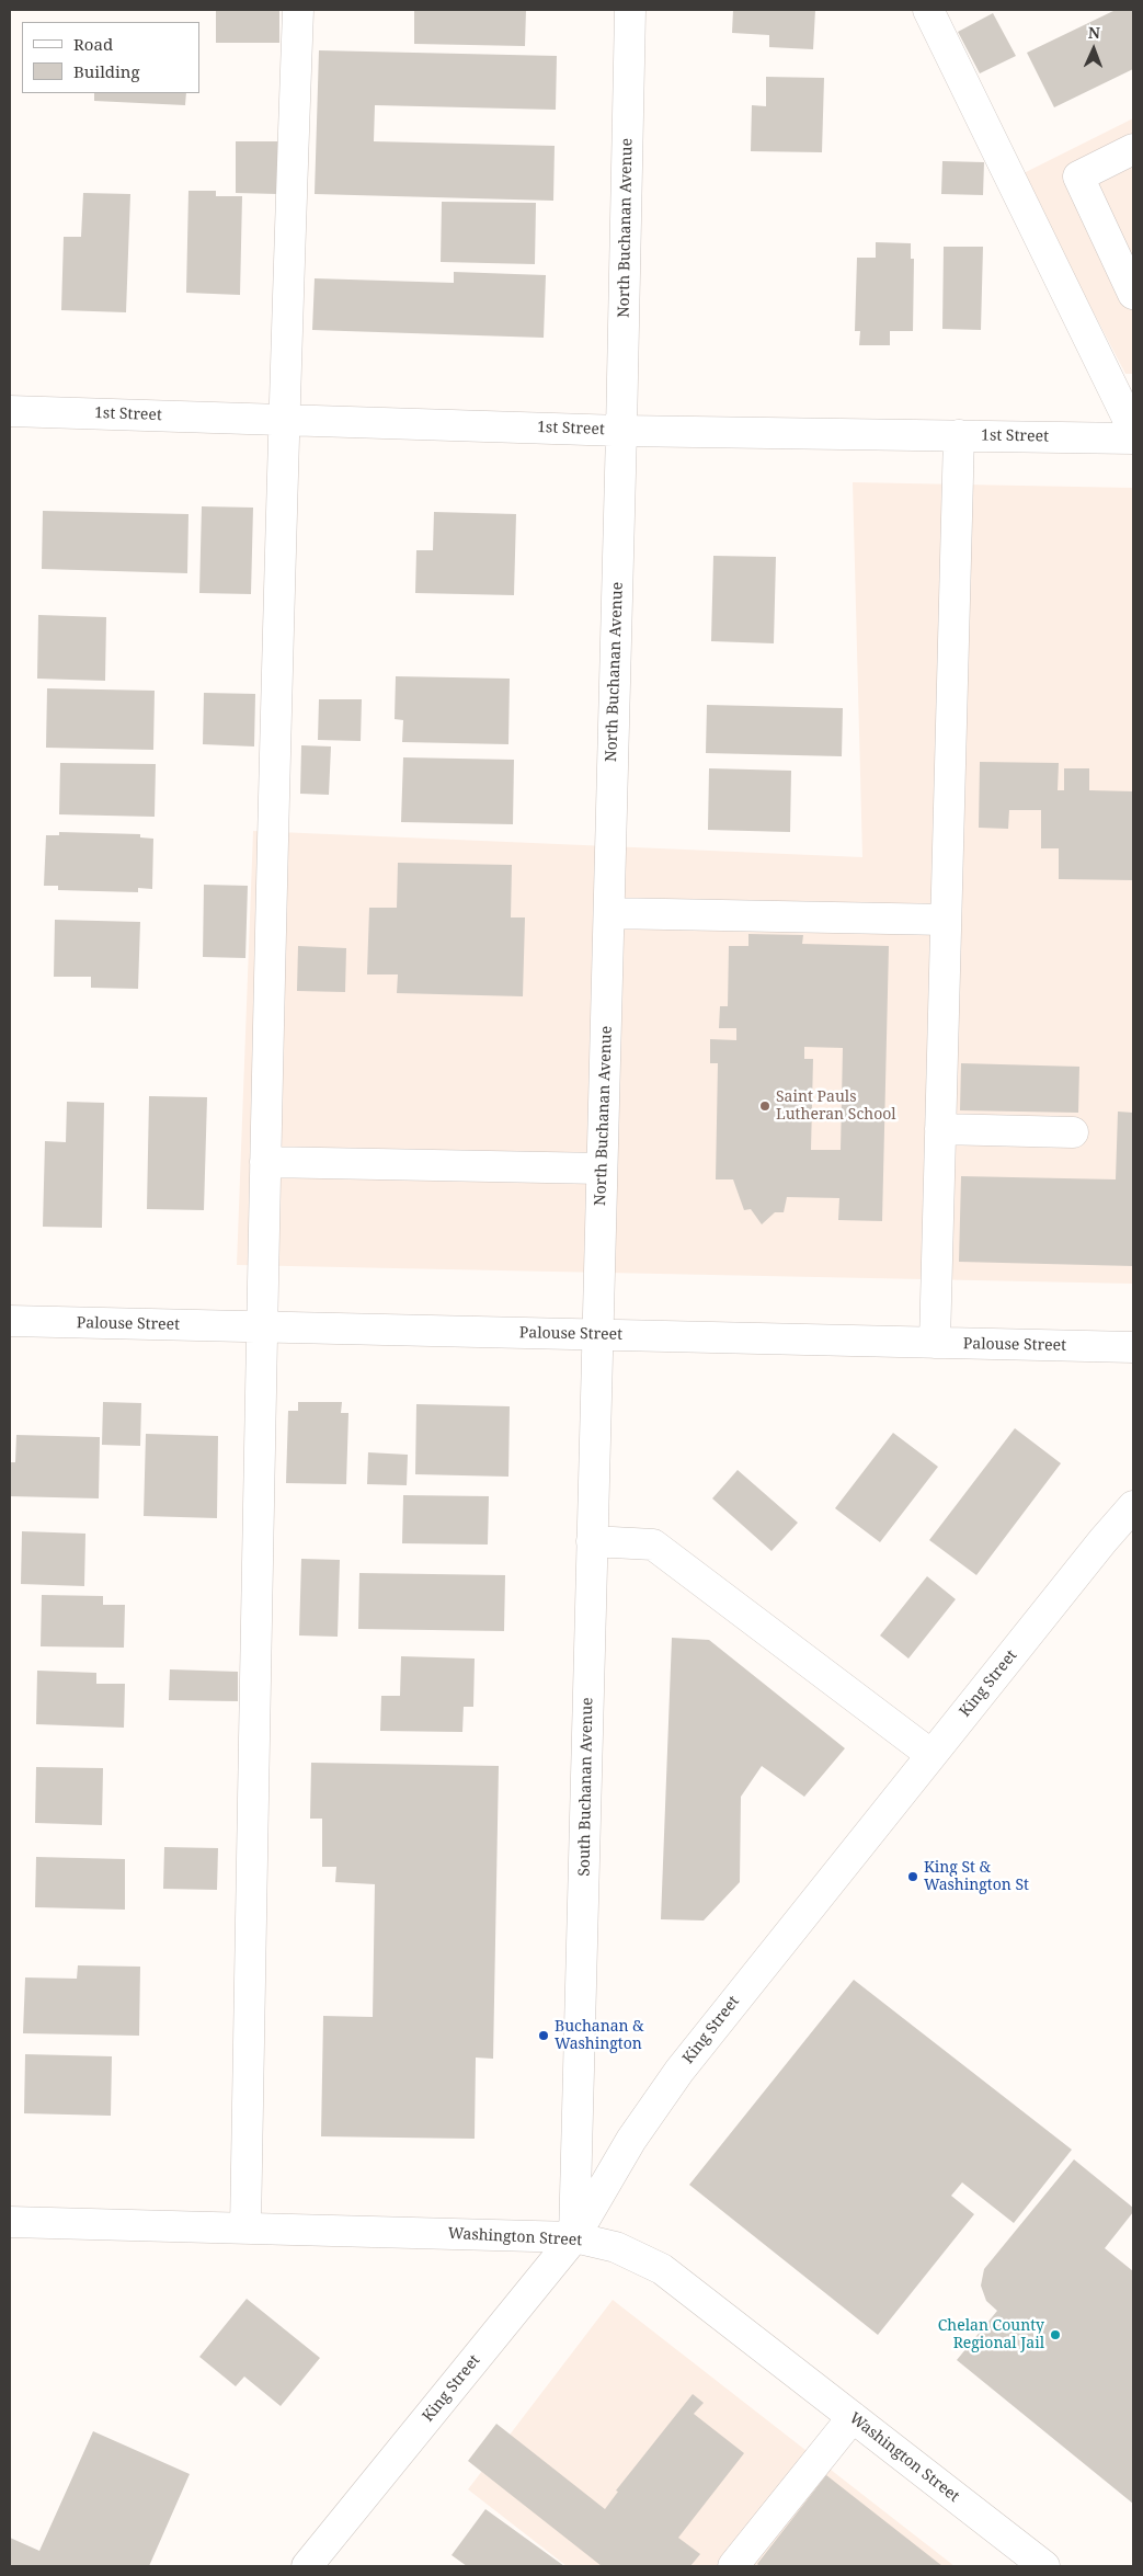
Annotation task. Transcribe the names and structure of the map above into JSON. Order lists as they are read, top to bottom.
{
  "streets": {
    "street": [
      "North Buchanan Avenue",
      "1st Street",
      "Palouse Street",
      "King Street",
      "South Buchanan Avenue",
      "Washington Street"
    ]
  },
  "crossings": [
    ["North Buchanan Avenue", "1st Street"],
    ["North Buchanan Avenue", "Palouse Street"],
    ["North Buchanan Avenue", "South Buchanan Avenue"],
    ["Palouse Street", "South Buchanan Avenue"],
    ["King Street", "South Buchanan Avenue"],
    ["King Street", "Washington Street"],
    ["South Buchanan Avenue", "Washington Street"]
  ],
  "places": [
    "Saint Pauls Lutheran School",
    "King St & Washington St",
    "Buchanan & Washington",
    "Chelan County Regional Jail"
  ],
  "legend": ["Road", "Building"],
  "north": "top"
}
